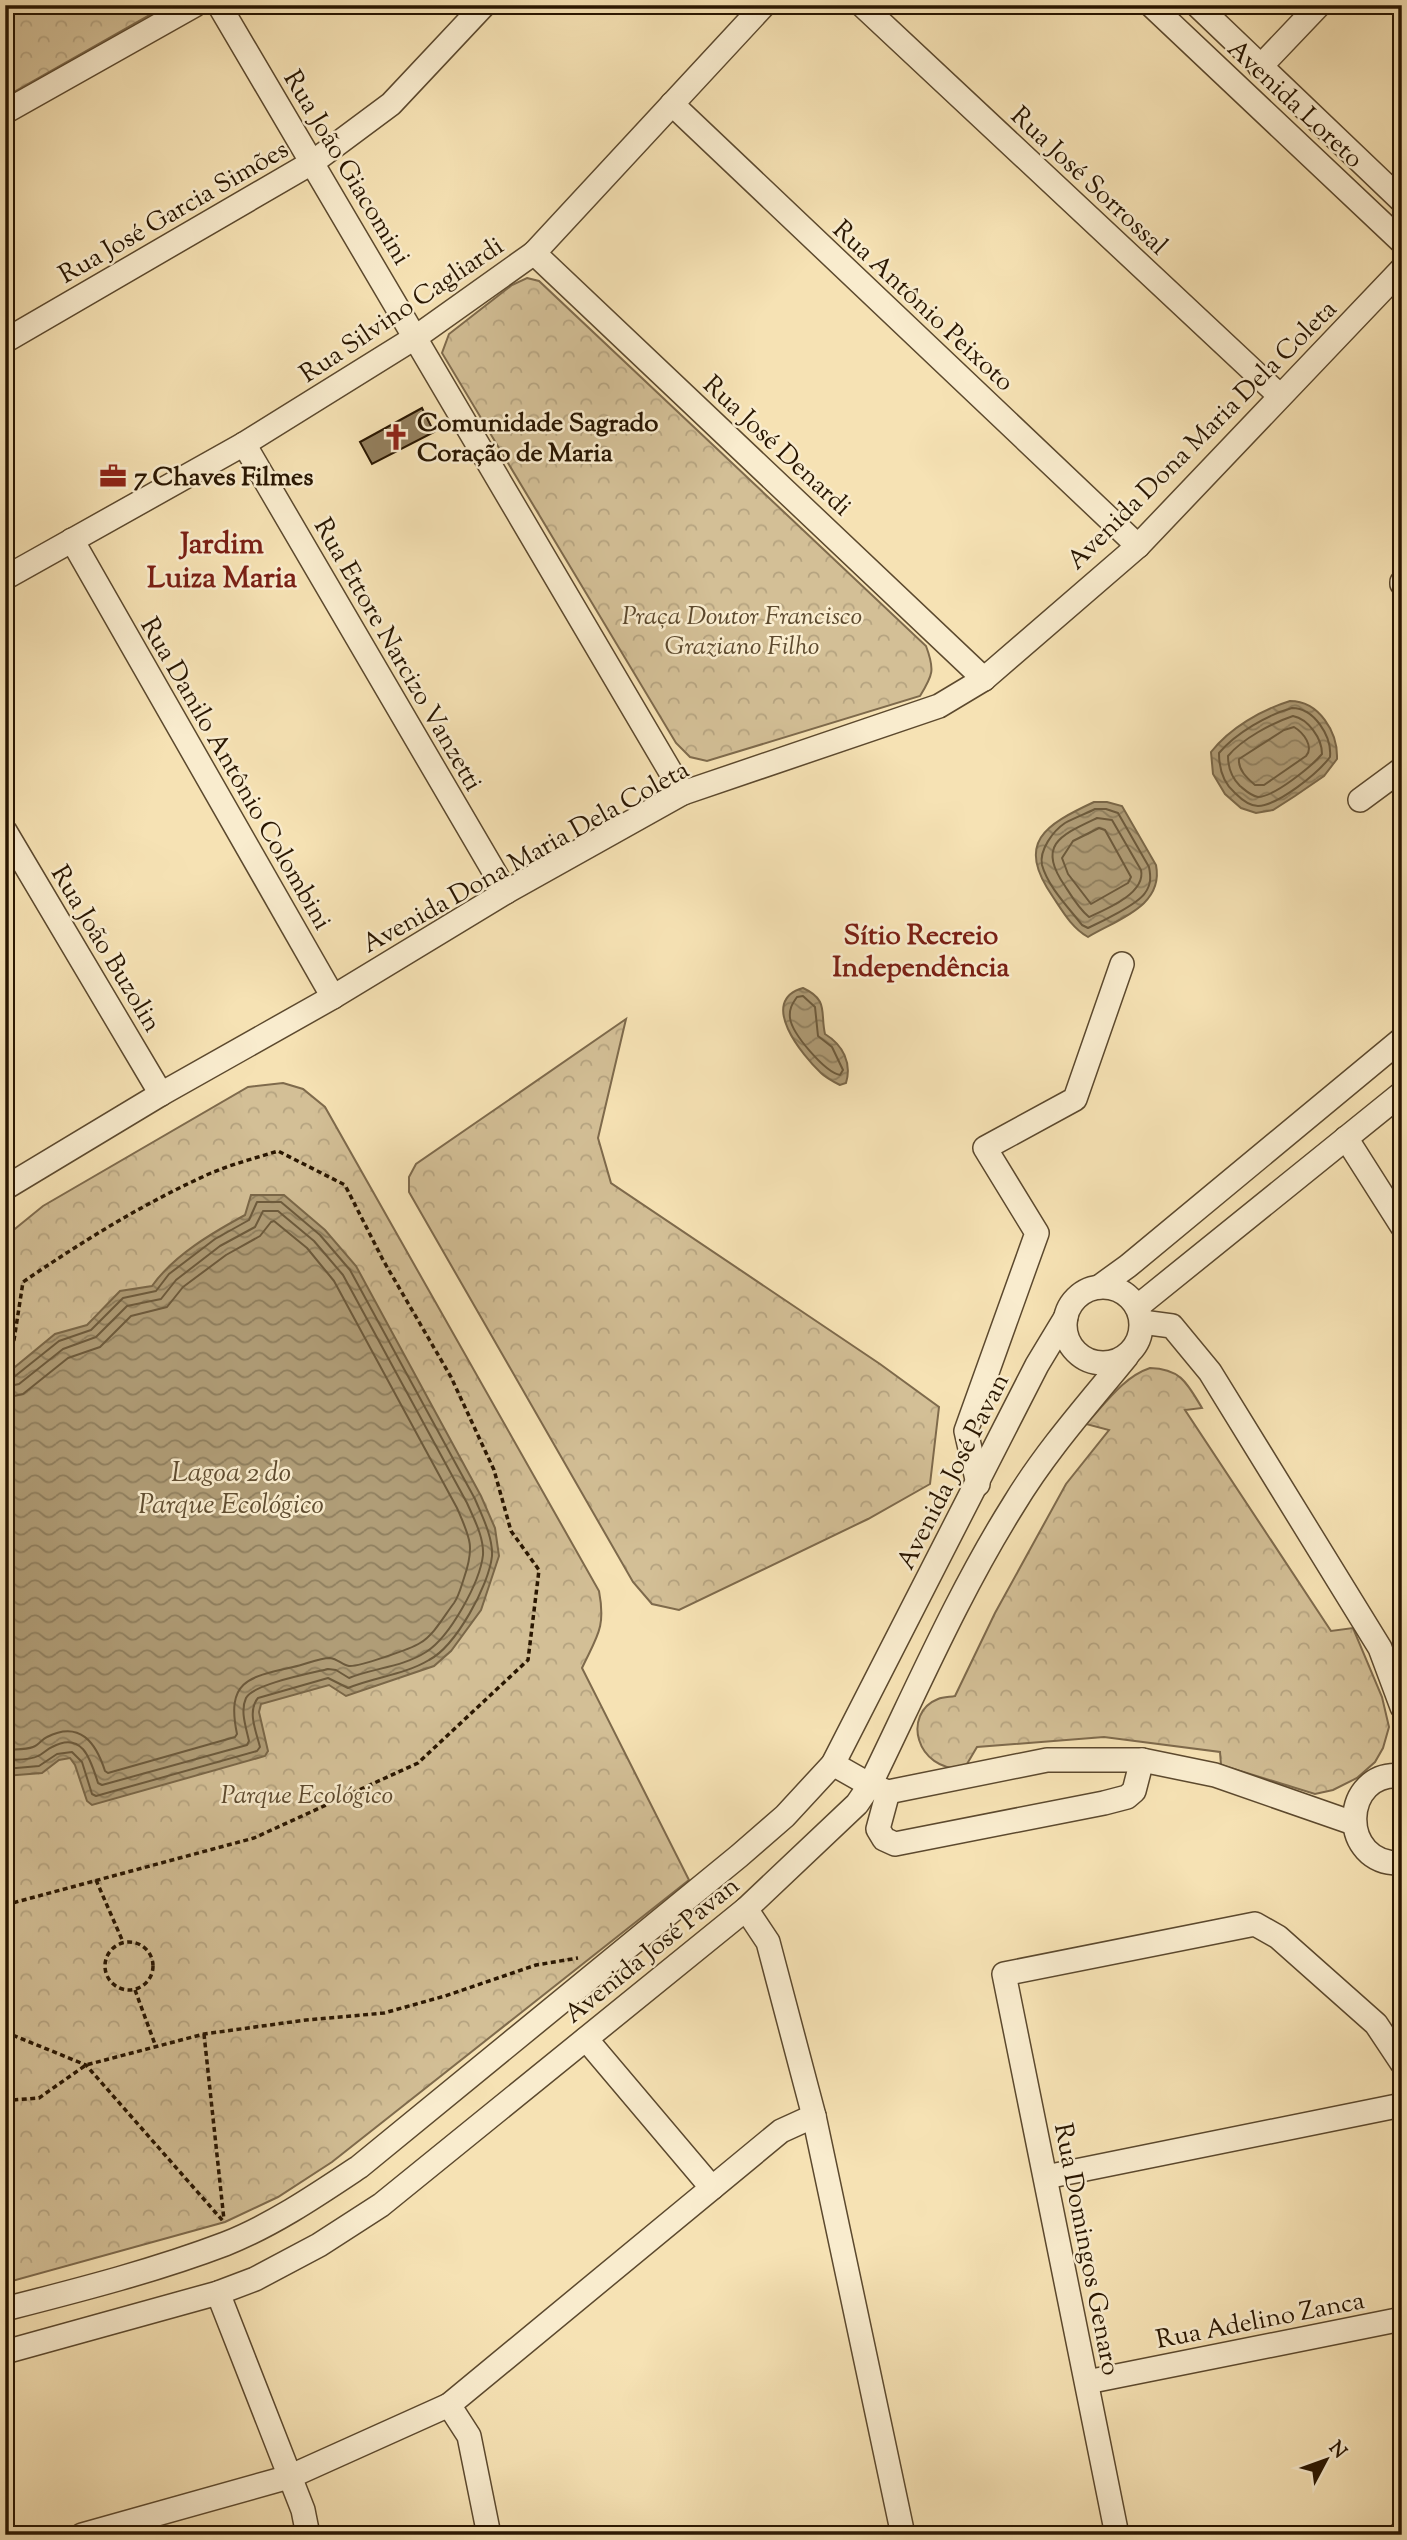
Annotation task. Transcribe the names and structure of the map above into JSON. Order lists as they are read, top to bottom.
{
  "streets": {
    "street": [
      "Avenida Loreto",
      "Rua João Giacomini",
      "Rua José Sorrossal",
      "Rua José Garcia Simões",
      "Rua Antônio Peixoto",
      "Rua Silvino Cagliardi",
      "Avenida Dona Maria Dela Coleta",
      "Rua José Denardi",
      "Rua Ettore Narcizo Vanzetti",
      "Rua Danilo Antônio Colombini",
      "Rua João Buzolin",
      "Avenida José Pavan",
      "Rua Domingos Genaro",
      "Rua Adelino Zanca"
    ]
  },
  "crossings": [
    ["Rua João Giacomini", "Rua José Garcia Simões"],
    ["Rua João Giacomini", "Rua Silvino Cagliardi"],
    ["Rua João Giacomini", "Avenida Dona Maria Dela Coleta"],
    ["Rua José Sorrossal", "Avenida Dona Maria Dela Coleta"],
    ["Rua Antônio Peixoto", "Rua Silvino Cagliardi"],
    ["Rua Antônio Peixoto", "Avenida Dona Maria Dela Coleta"],
    ["Rua Silvino Cagliardi", "Rua José Denardi"],
    ["Rua Silvino Cagliardi", "Rua Ettore Narcizo Vanzetti"],
    ["Rua Silvino Cagliardi", "Rua Danilo Antônio Colombini"],
    ["Avenida Dona Maria Dela Coleta", "Rua José Denardi"],
    ["Avenida Dona Maria Dela Coleta", "Rua Ettore Narcizo Vanzetti"],
    ["Avenida Dona Maria Dela Coleta", "Rua Danilo Antônio Colombini"],
    ["Avenida Dona Maria Dela Coleta", "Rua João Buzolin"],
    ["Rua Domingos Genaro", "Rua Adelino Zanca"]
  ],
  "districts": ["Jardim Luiza Maria", "Sítio Recreio Independência"],
  "water": ["Lagoa 2 do Parque Ecológico"],
  "parks": ["Praça Doutor Francisco Graziano Filho", "Parque Ecológico"],
  "places": {
    "church": ["Comunidade Sagrado Coração de Maria"],
    "office": ["7 Chaves Filmes"]
  },
  "north": "top right"
}
